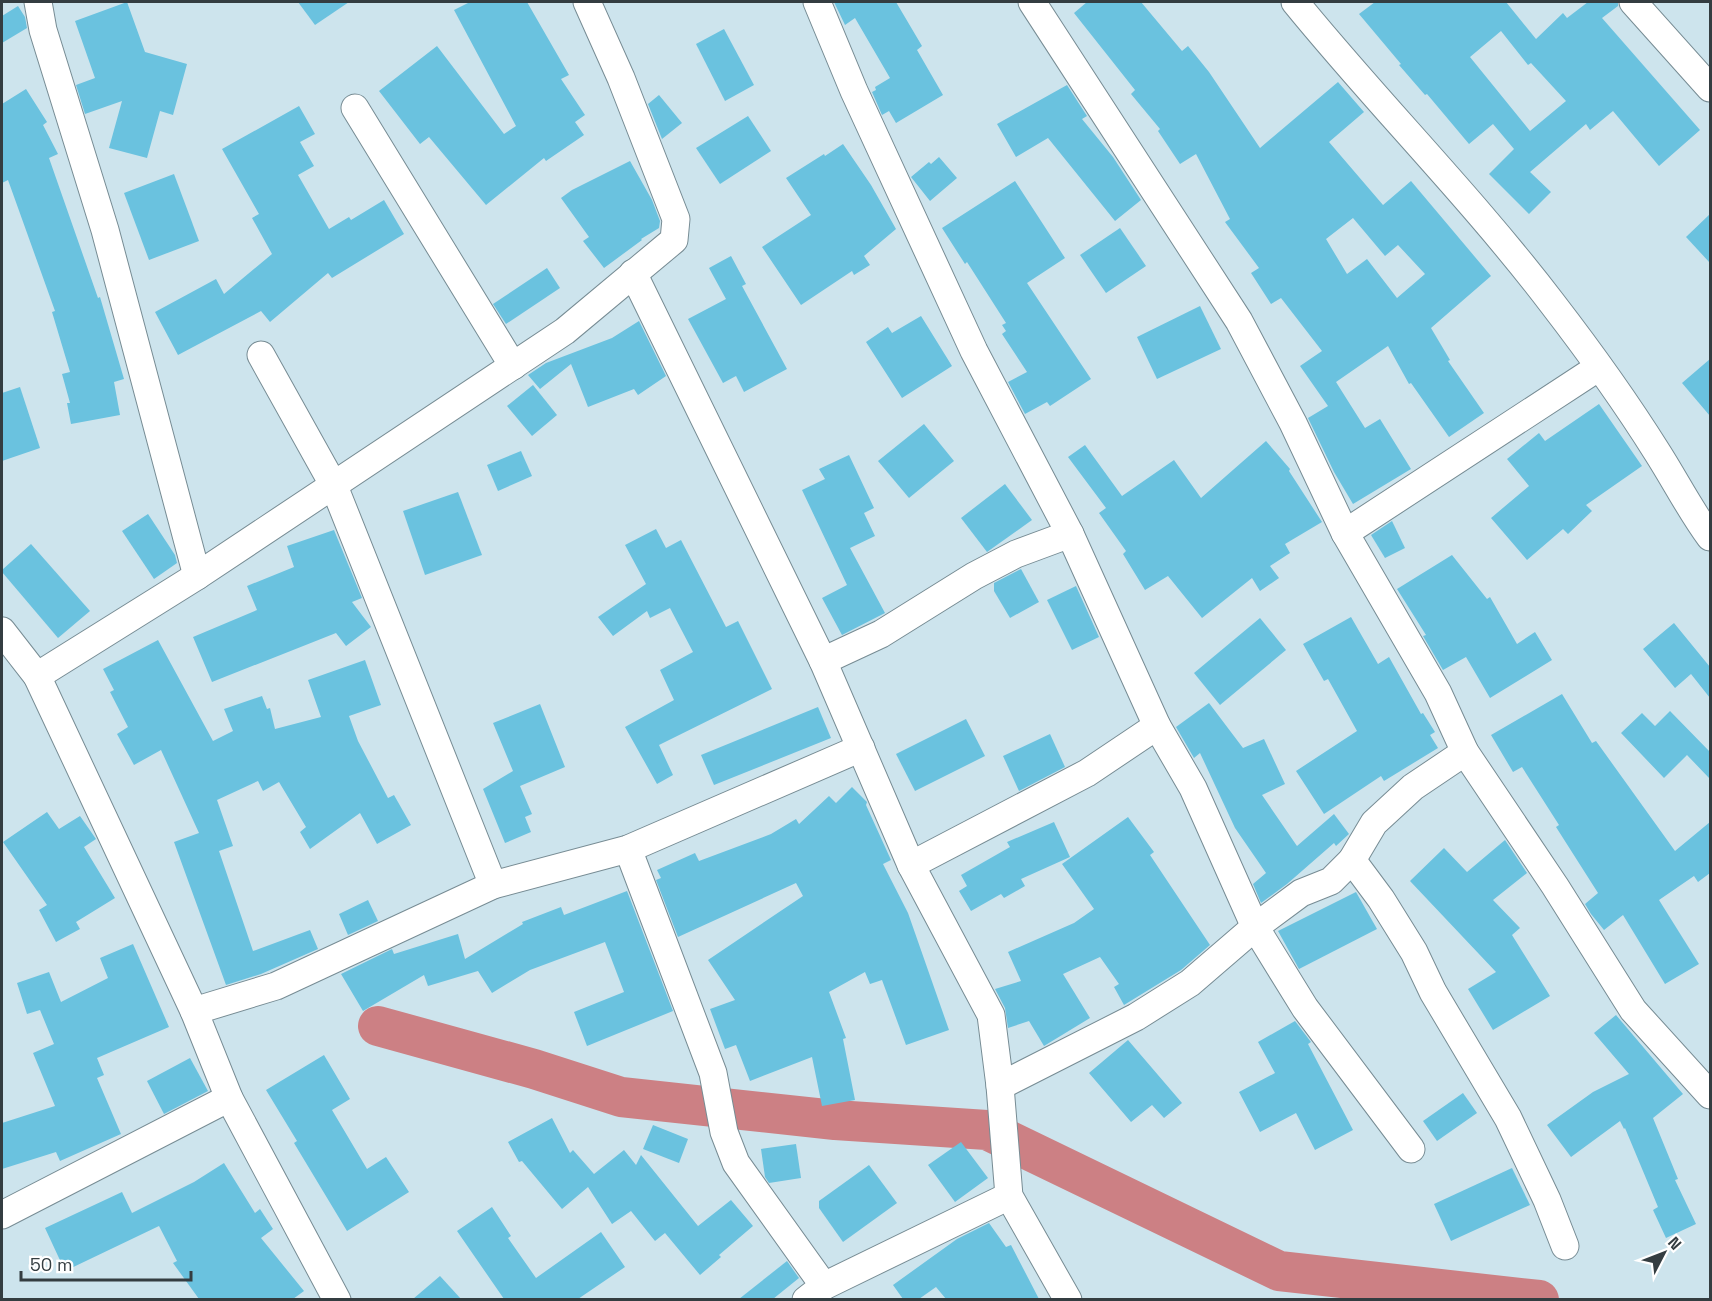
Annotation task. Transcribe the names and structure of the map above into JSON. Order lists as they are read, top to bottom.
{
  "scale_bar": "50 m",
  "north": "top right"
}
